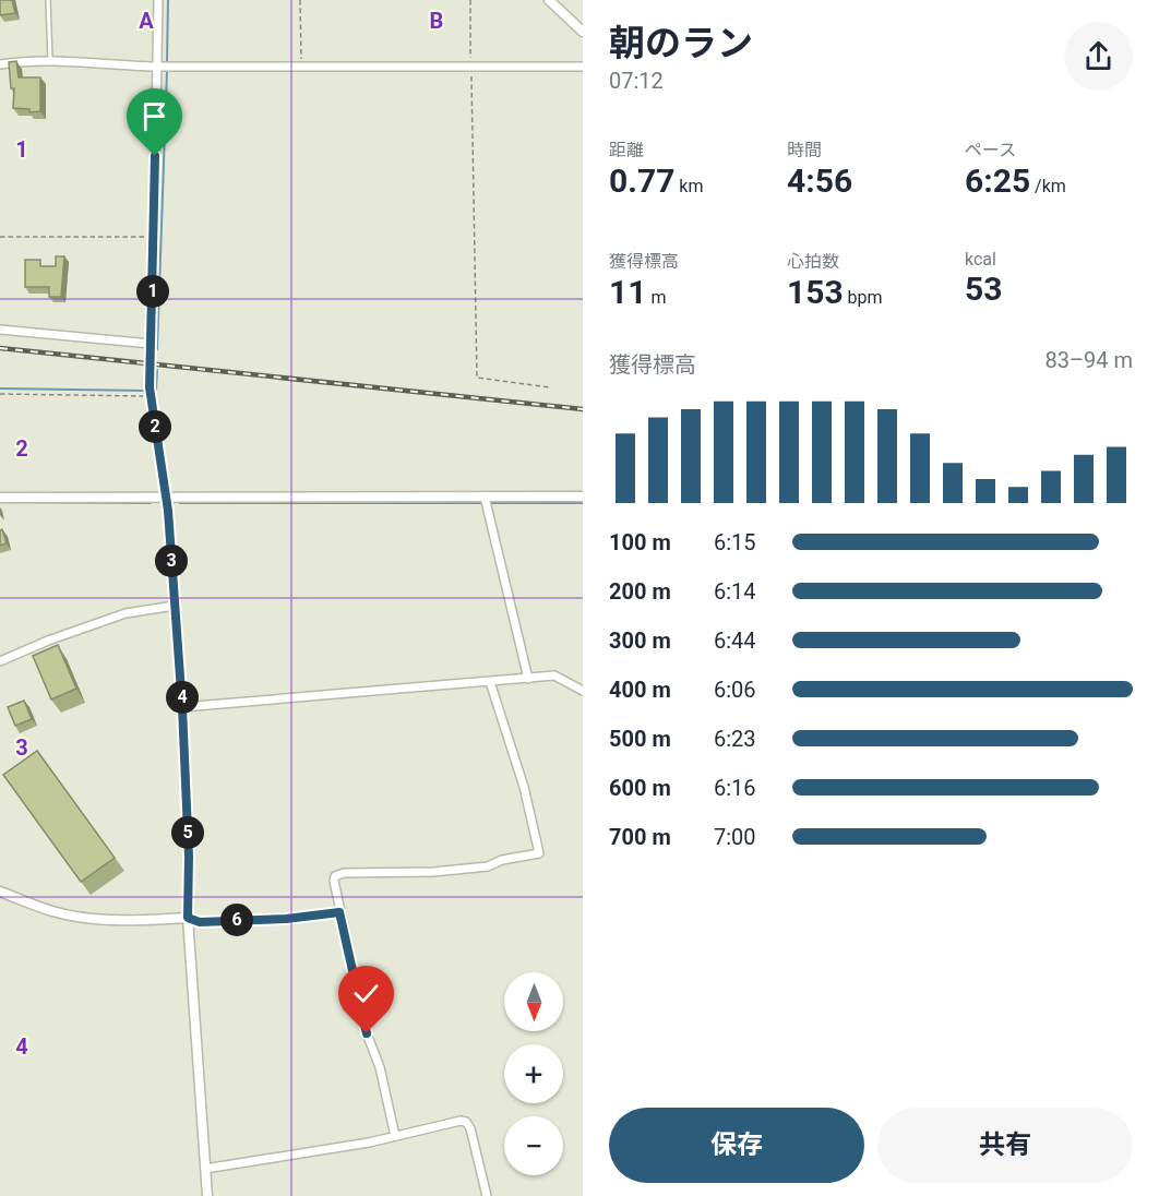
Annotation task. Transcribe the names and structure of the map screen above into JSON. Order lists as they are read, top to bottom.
{
  "north": "bottom",
  "page": {
    "heading": ["朝のラン", "07:12"],
    "stats": [
      ["距離", "0.77 km"],
      ["時間", "4:56"],
      ["ペース", "6:25 /km"],
      ["獲得標高", "11 m"],
      ["心拍数", "153 bpm"],
      ["kcal", "53"]
    ],
    "pins": [
      "1",
      "2",
      "3",
      "4",
      "5",
      "6"
    ],
    "chart": ["獲得標高", "83–94 m"],
    "list": [
      {
        "name": "100 m",
        "note": "6:15"
      },
      {
        "name": "200 m",
        "note": "6:14"
      },
      {
        "name": "300 m",
        "note": "6:44"
      },
      {
        "name": "400 m",
        "note": "6:06"
      },
      {
        "name": "500 m",
        "note": "6:23"
      },
      {
        "name": "600 m",
        "note": "6:16"
      },
      {
        "name": "700 m",
        "note": "7:00"
      }
    ],
    "map_buttons": ["+", "−"],
    "buttons": ["保存", "共有"]
  },
  "grid": {
    "columns": ["A", "B"],
    "rows": [
      "1",
      "2",
      "3",
      "4"
    ]
  }
}
